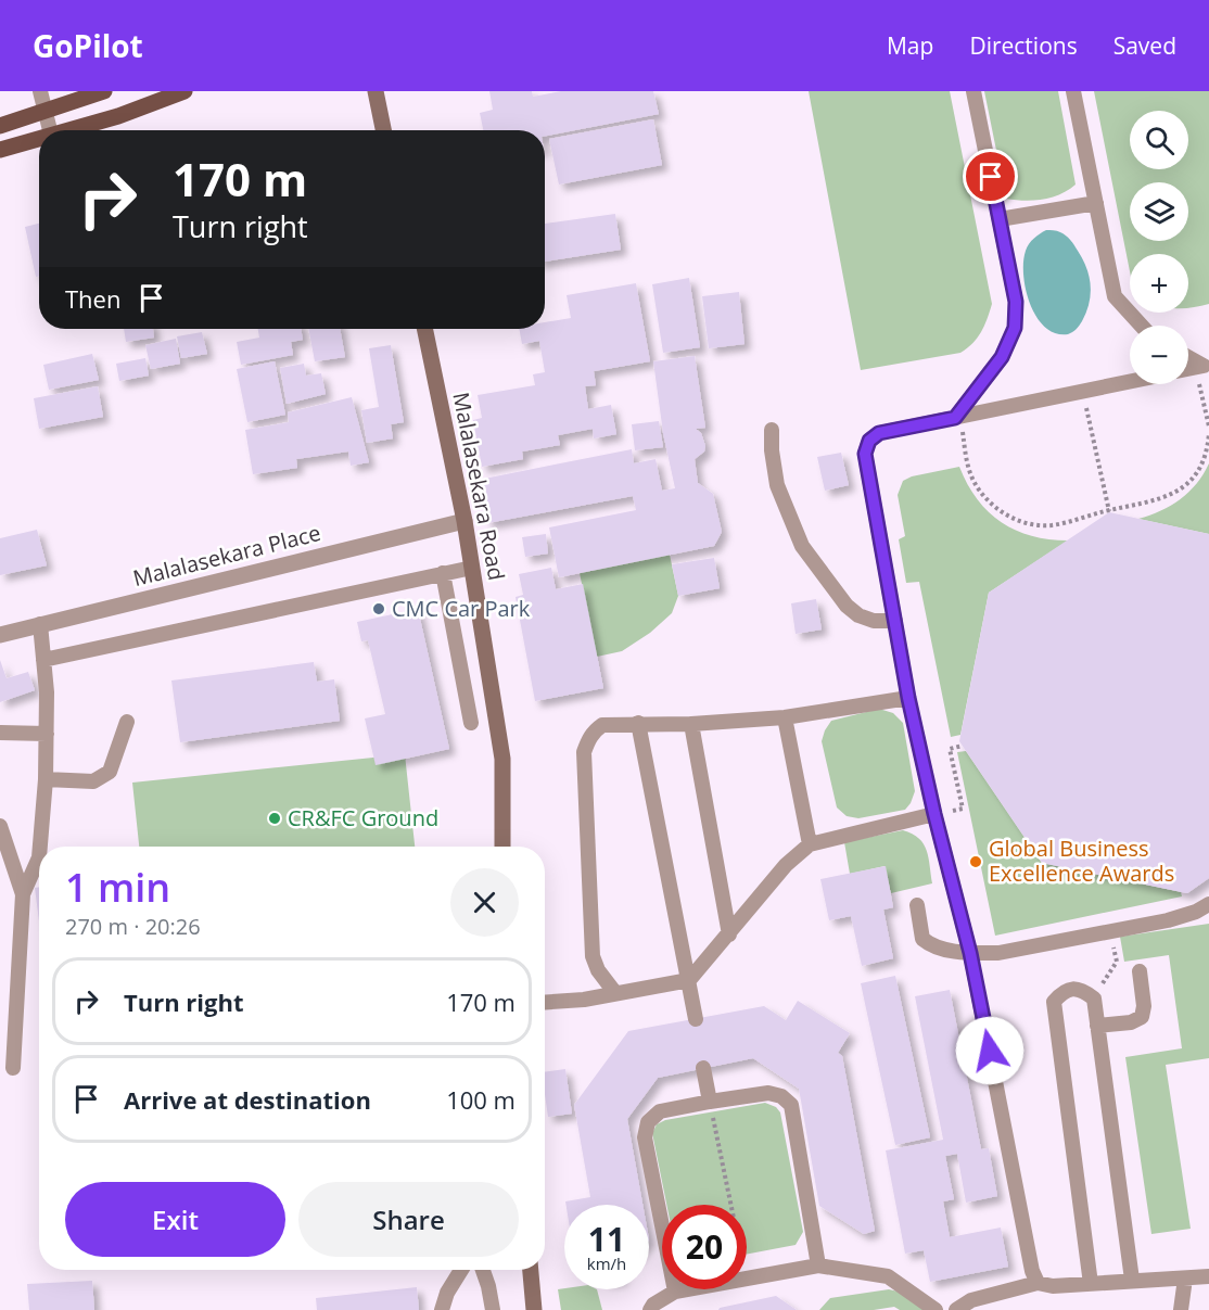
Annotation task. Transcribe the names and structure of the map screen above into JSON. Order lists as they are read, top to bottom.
{
  "streets": {
    "street": ["Malalasekara Road", "Malalasekara Place"]
  },
  "crossings": [
    ["Malalasekara Road", "Malalasekara Place"]
  ],
  "places": ["CMC Car Park", "CR&FC Ground", "Global Business Excellence Awards"],
  "page": {
    "header": "GoPilot",
    "nav": ["Map", "Directions", "Saved"],
    "map_buttons": ["+", "−"],
    "turn": ["170 m", "Turn right"],
    "then": "Then",
    "heading": ["1 min", "270 m · 20:26"],
    "list": [
      {
        "name": "Turn right",
        "value": "170 m"
      },
      {
        "name": "Arrive at destination",
        "value": "100 m"
      }
    ],
    "buttons": ["Exit", "Share"],
    "speed": "11 km/h",
    "limit": "20"
  }
}
